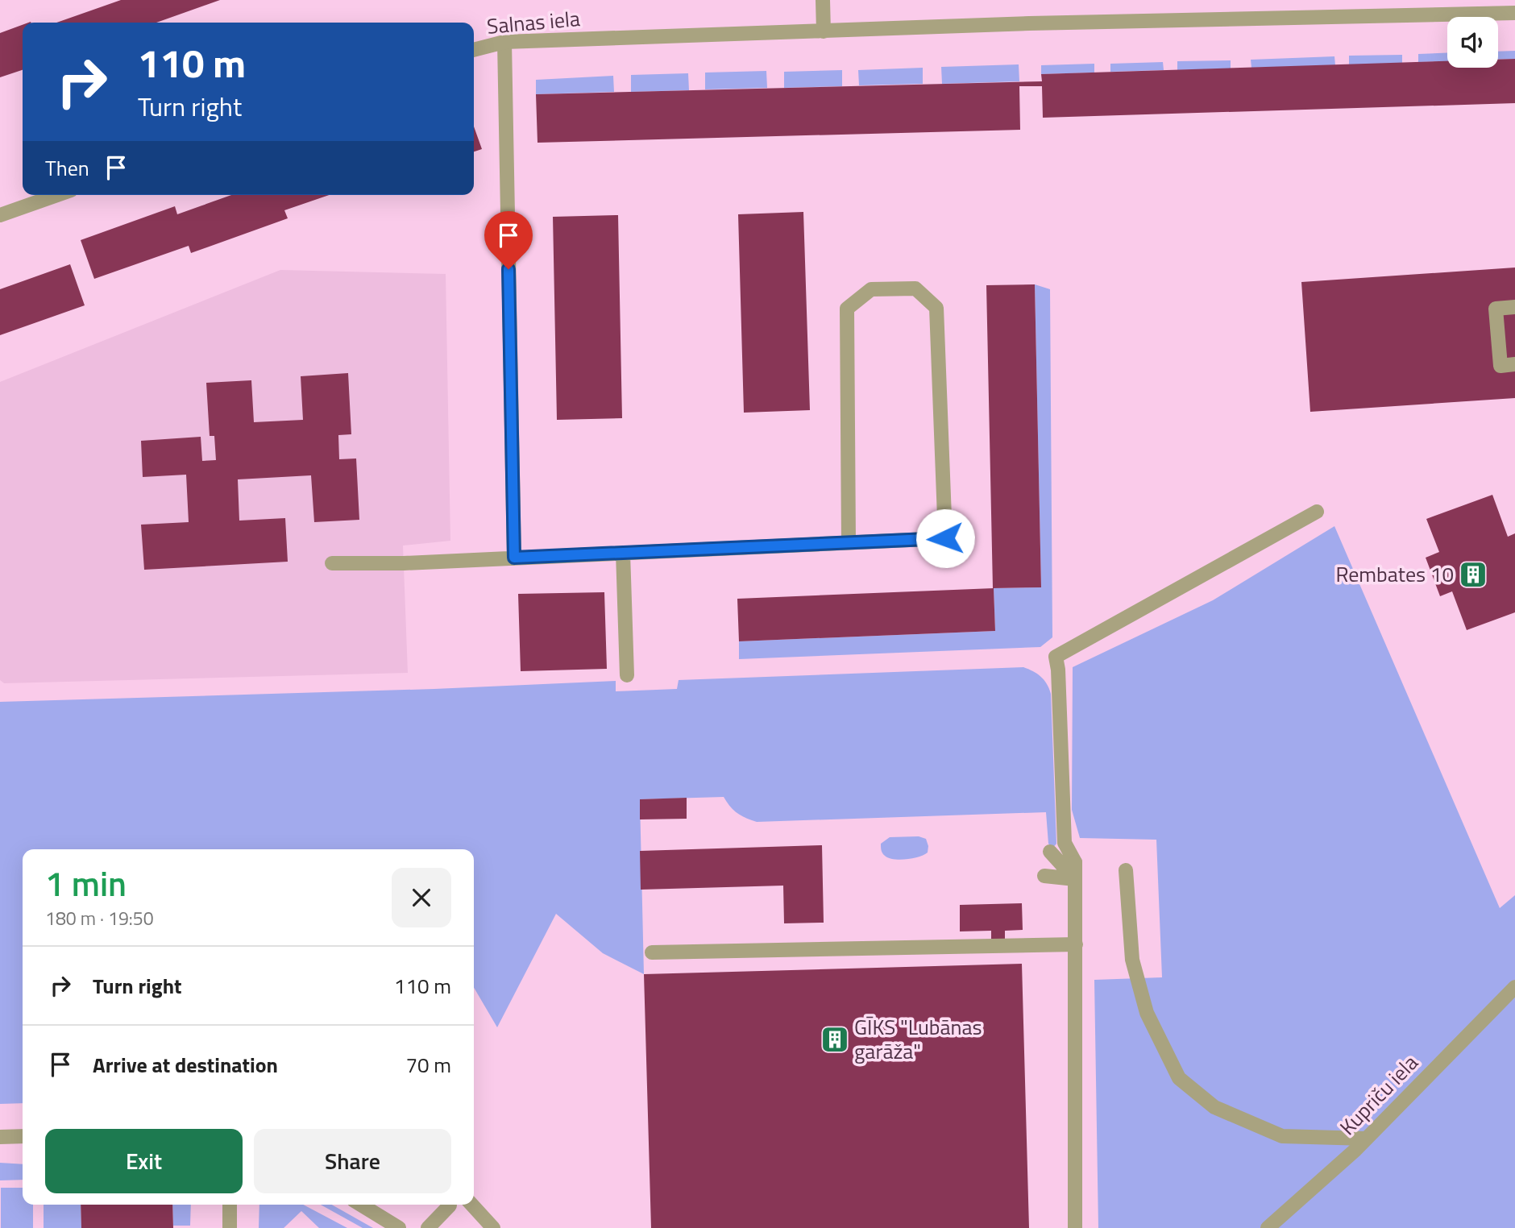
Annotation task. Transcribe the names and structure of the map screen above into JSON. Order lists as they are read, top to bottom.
{
  "streets": {
    "street": ["Salnas iela", "Kupriču iela"]
  },
  "places": {
    "building": ["Rembates 10", "GĪKS \"Lubānas garāža\""]
  },
  "page": {
    "turn": ["110 m", "Turn right"],
    "then": "Then",
    "heading": ["1 min", "180 m · 19:50"],
    "list": [
      {
        "name": "Turn right",
        "value": "110 m"
      },
      {
        "name": "Arrive at destination",
        "value": "70 m"
      }
    ],
    "buttons": ["Exit", "Share"]
  }
}
